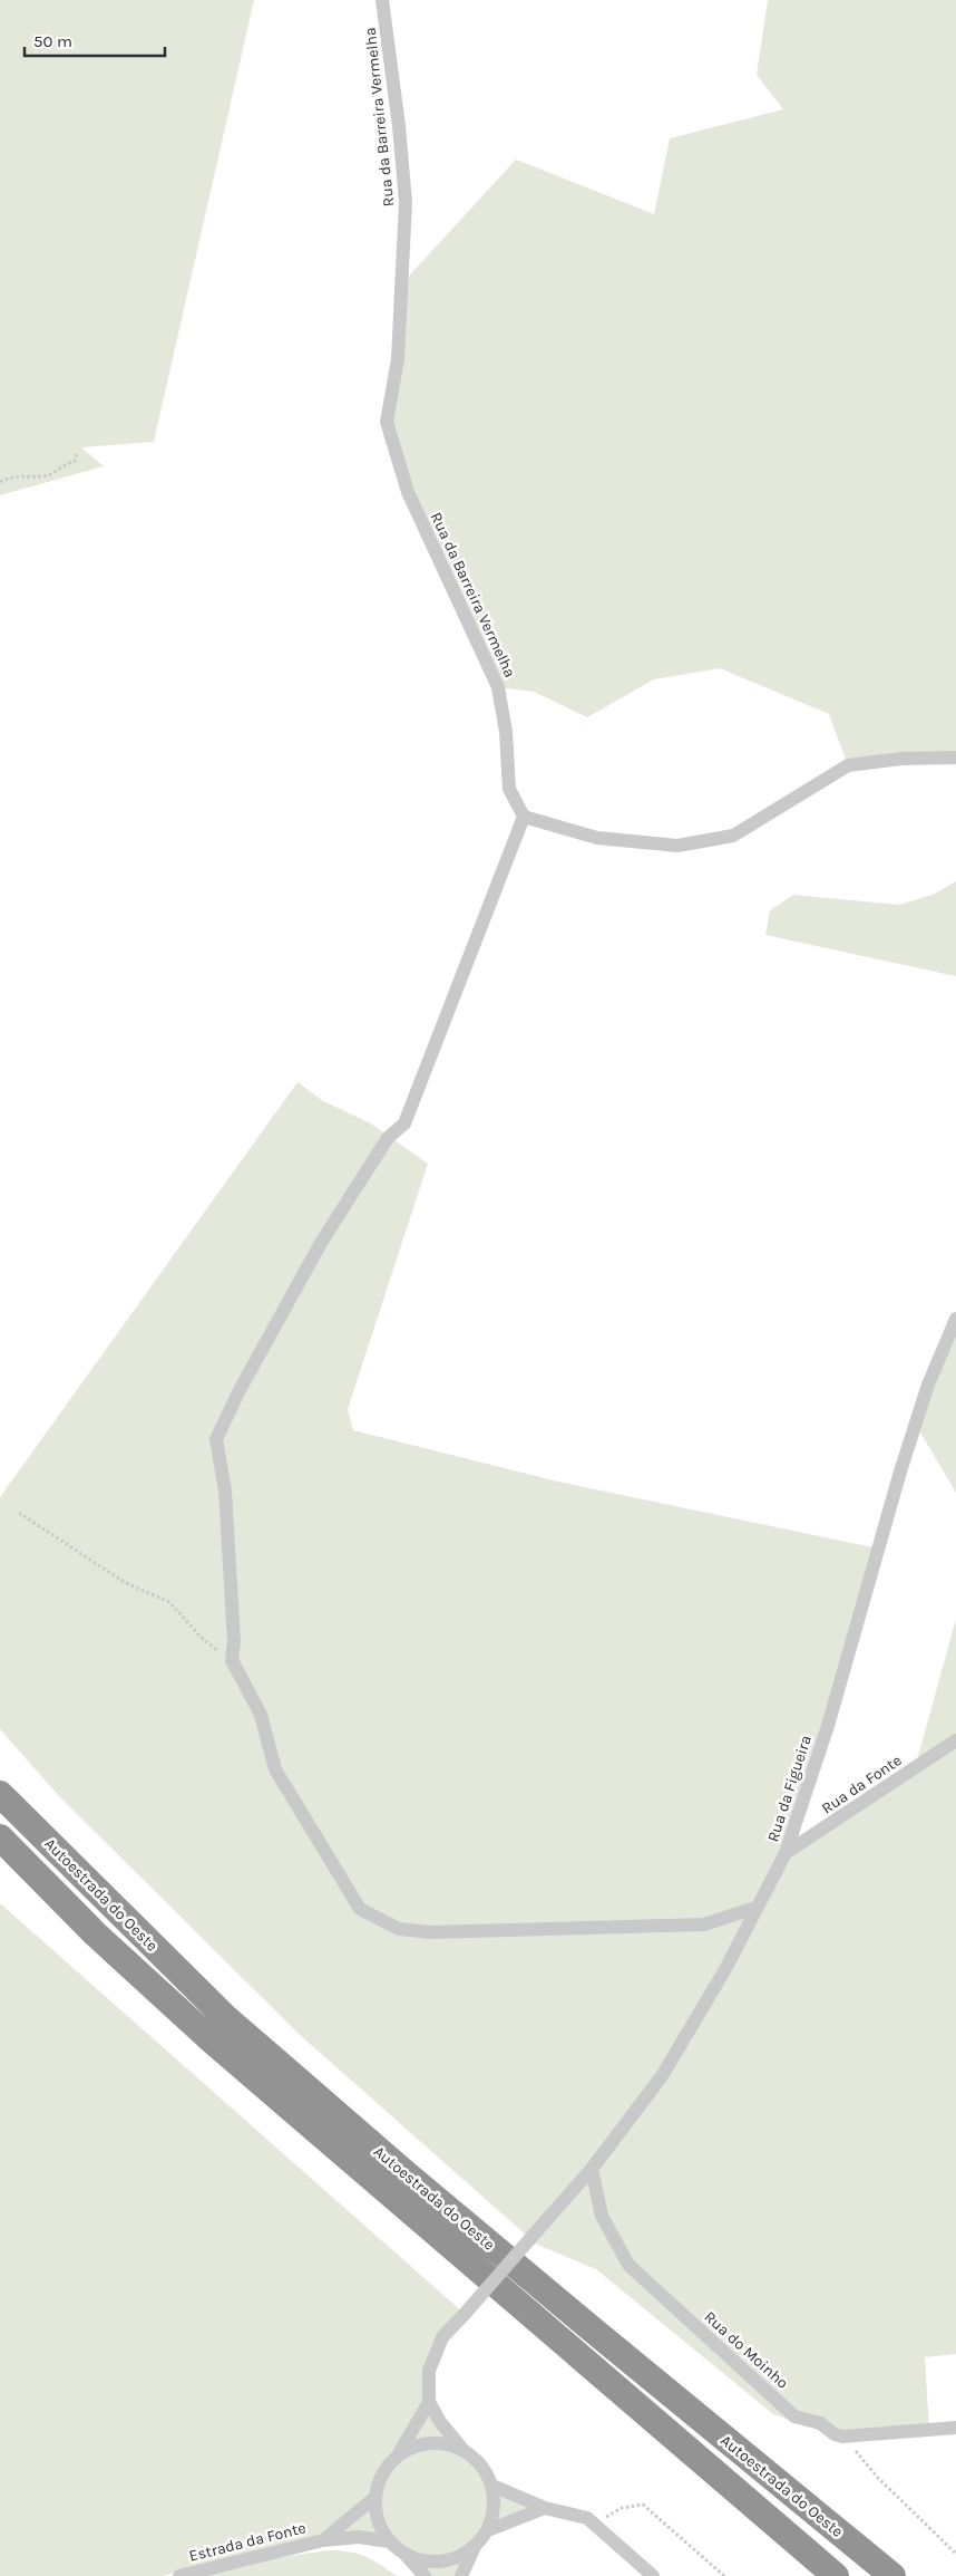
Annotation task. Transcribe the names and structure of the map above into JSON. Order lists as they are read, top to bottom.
{
  "streets": {
    "highway": ["Autoestrada do Oeste"],
    "street": [
      "Rua da Barreira Vermelha",
      "Rua da Fonte",
      "Rua da Figueira",
      "Rua do Moinho",
      "Estrada da Fonte"
    ]
  },
  "crossings": [
    ["Rua da Fonte", "Rua da Figueira"],
    ["Rua da Figueira", "Rua do Moinho"]
  ],
  "scale_bar": "50 m"
}
